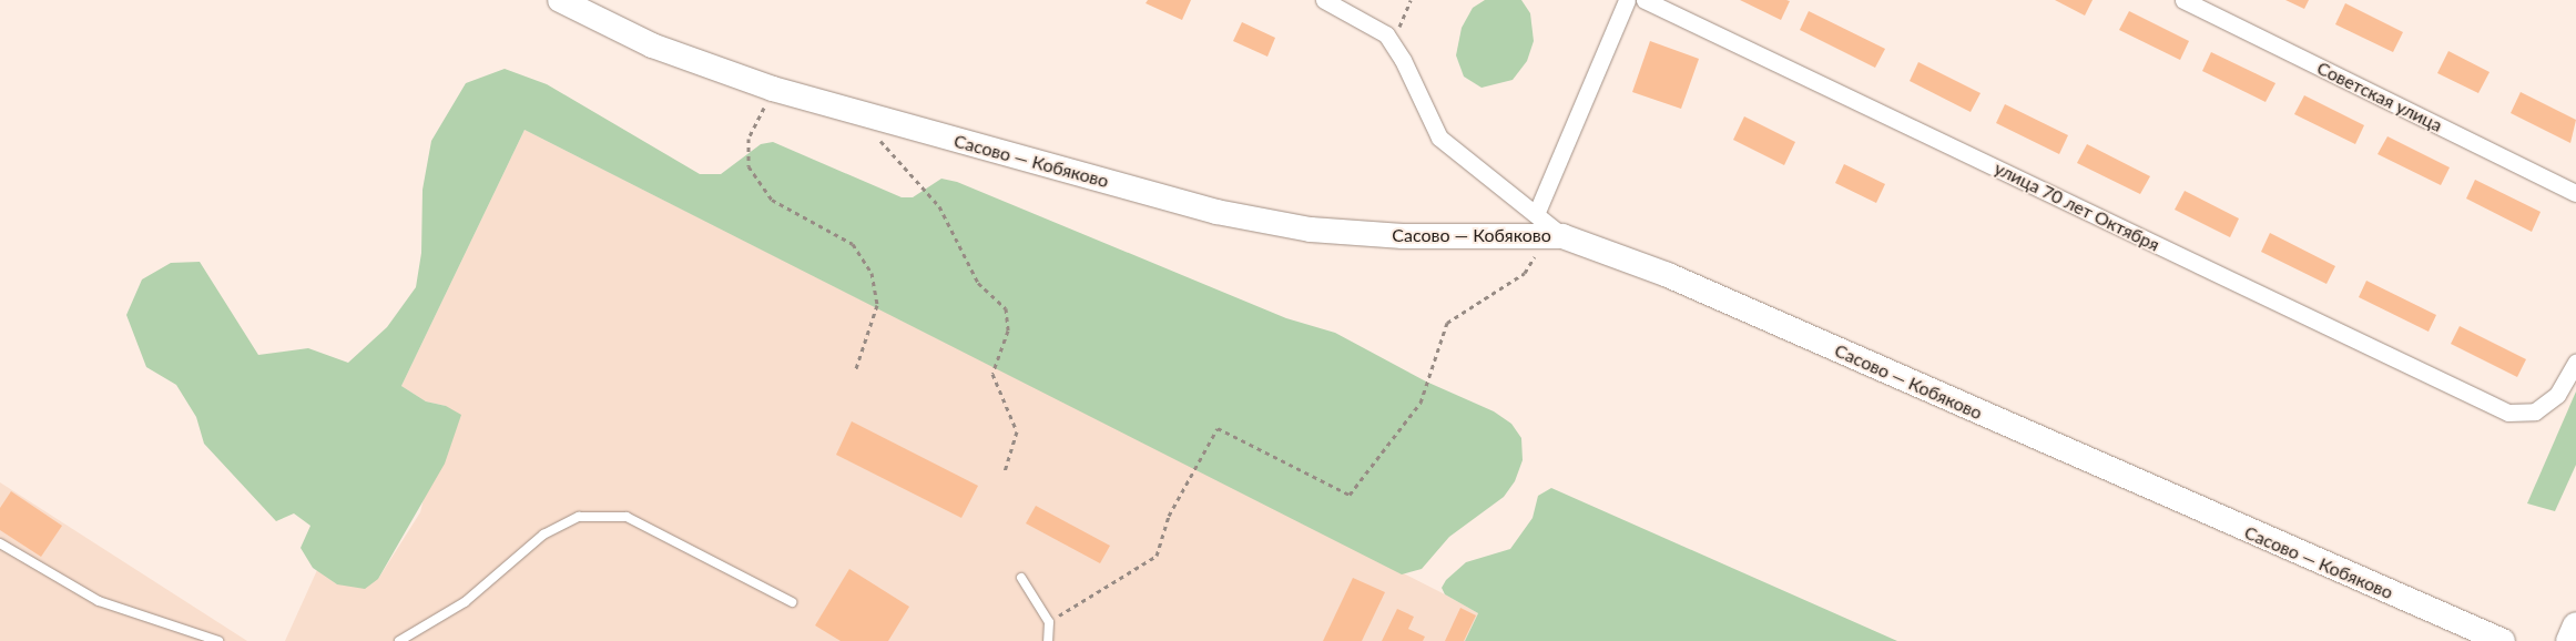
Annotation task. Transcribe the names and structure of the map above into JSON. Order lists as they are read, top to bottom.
{
  "streets": {
    "street": ["Советская улица", "Сасово — Кобяково", "улица 70 лет Октября"]
  }
}
